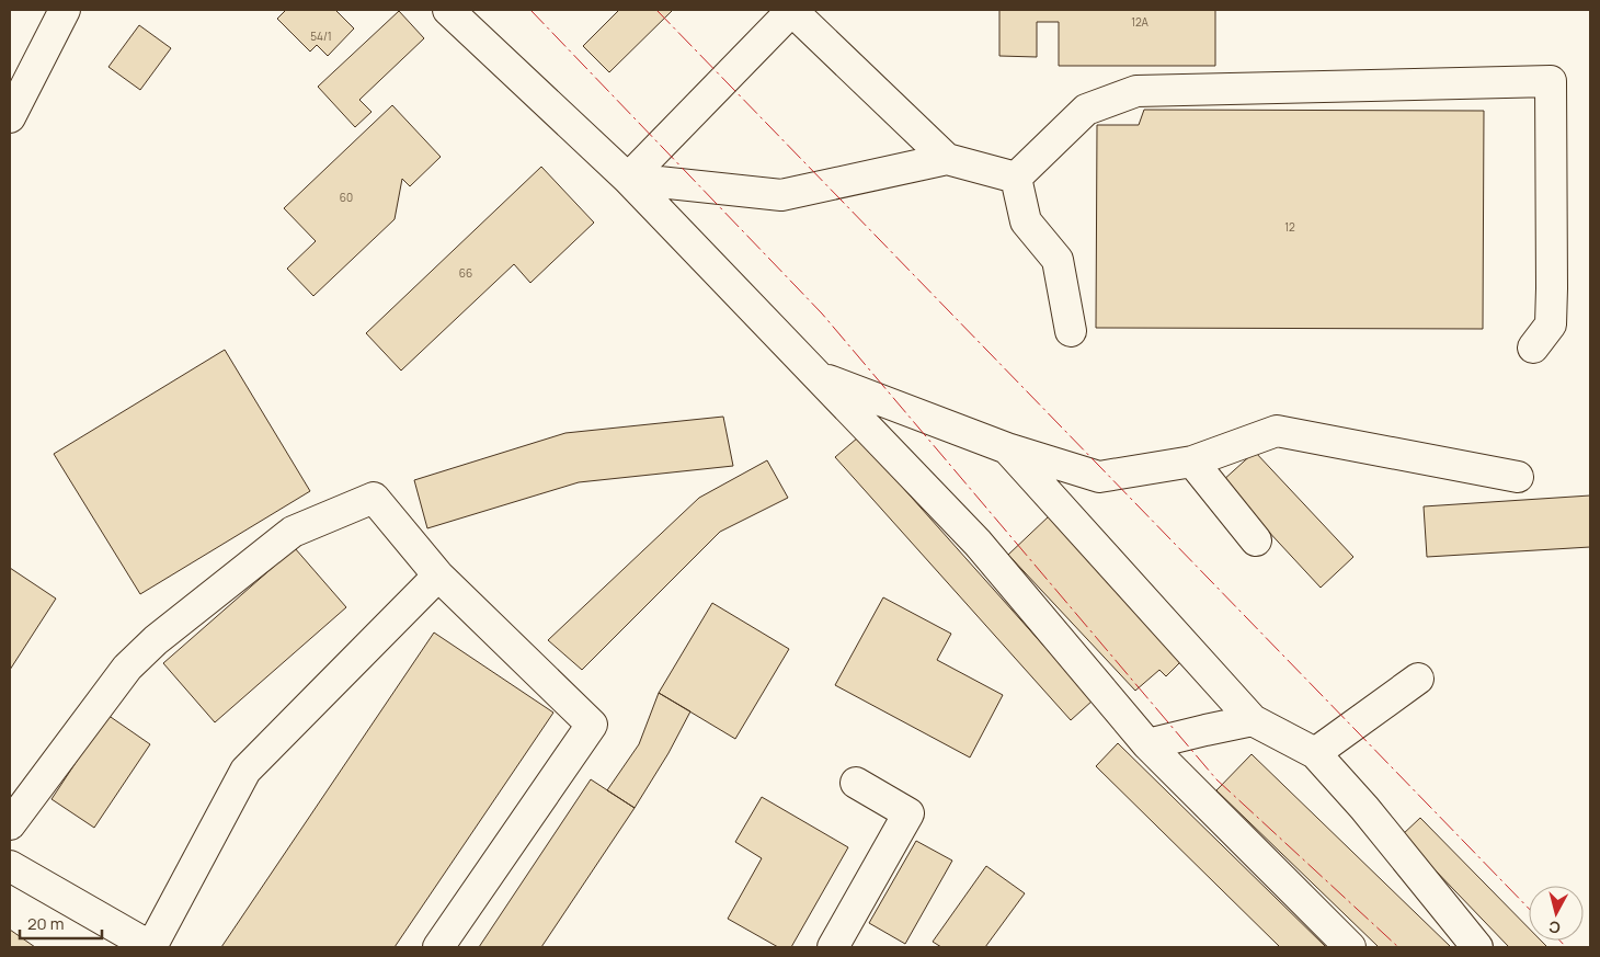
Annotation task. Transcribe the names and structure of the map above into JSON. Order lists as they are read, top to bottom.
{
  "house_numbers": [
    "12А",
    "54/1",
    "60",
    "12",
    "66"
  ],
  "scale_bar": "20 m",
  "north": "bottom"
}
